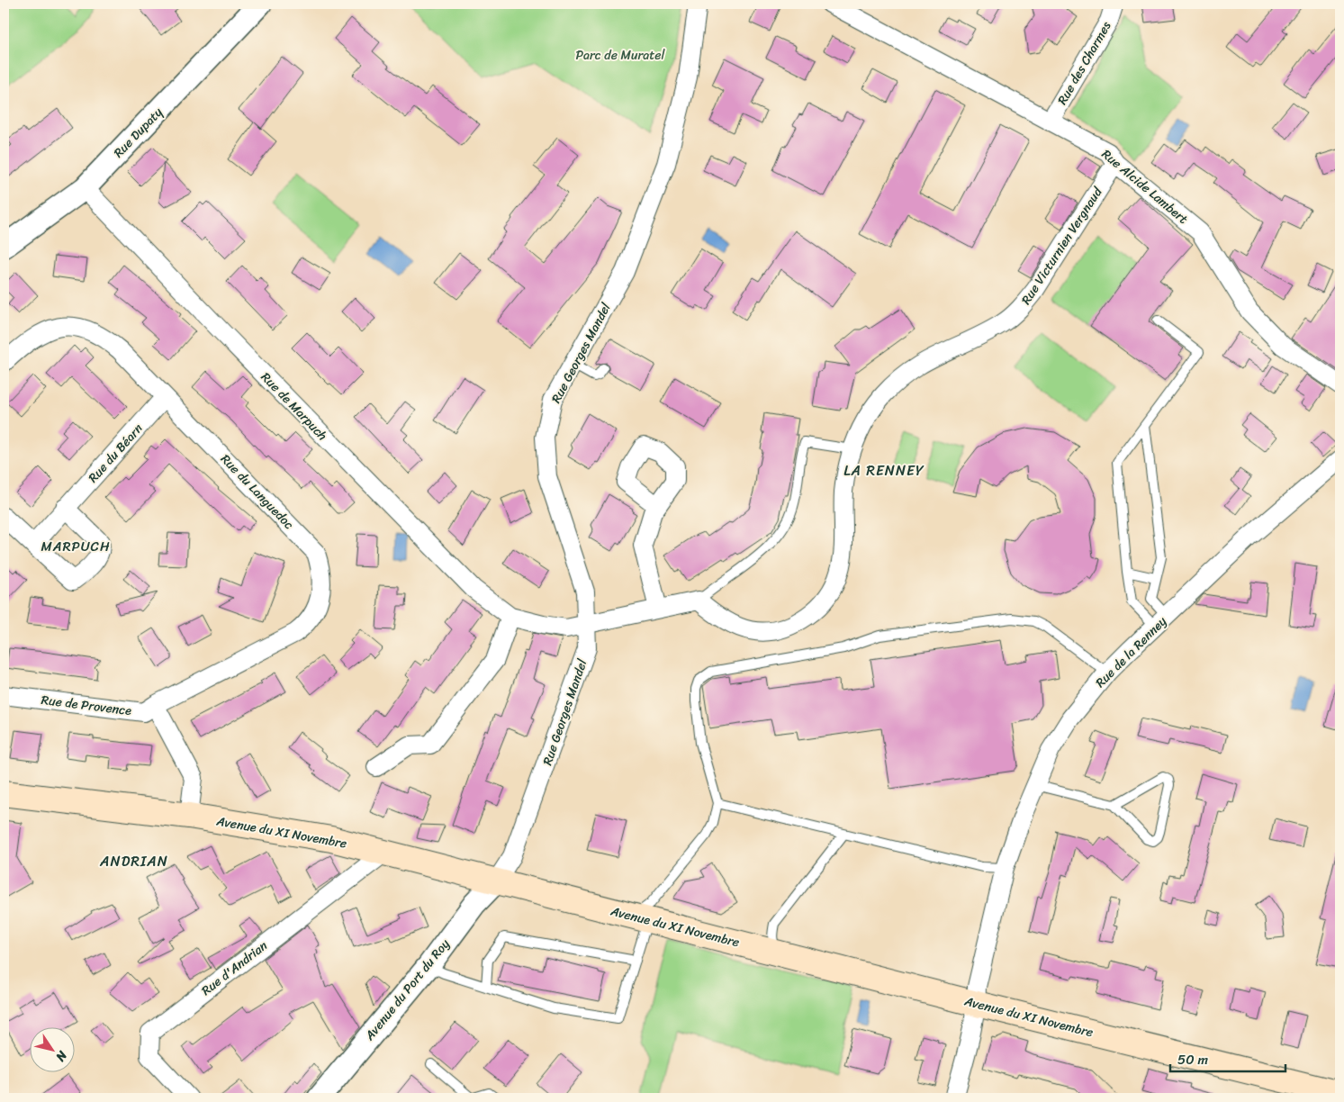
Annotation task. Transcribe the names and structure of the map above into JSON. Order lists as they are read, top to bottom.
{
  "streets": {
    "main road": ["Avenue du XI Novembre"],
    "street": [
      "Rue des Charmes",
      "Rue Dupaty",
      "Rue Alcide Lambert",
      "Rue Victurnien Vergnaud",
      "Rue Georges Mandel",
      "Rue de Marpuch",
      "Rue du Béarn",
      "Rue du Languedoc",
      "Rue de la Renney",
      "Rue de Provence",
      "Rue d'Andrian",
      "Avenue du Port du Roy"
    ]
  },
  "crossings": [
    ["Rue des Charmes", "Rue Alcide Lambert"],
    ["Rue Dupaty", "Rue de Marpuch"],
    ["Rue Alcide Lambert", "Rue Victurnien Vergnaud"],
    ["Rue Georges Mandel", "Rue de Marpuch"],
    ["Rue Georges Mandel", "Avenue du XI Novembre"],
    ["Rue Georges Mandel", "Avenue du Port du Roy"],
    ["Rue du Béarn", "Rue du Languedoc"],
    ["Rue du Languedoc", "Rue de Provence"],
    ["Rue de la Renney", "Avenue du XI Novembre"],
    ["Avenue du XI Novembre", "Rue d'Andrian"],
    ["Avenue du XI Novembre", "Avenue du Port du Roy"]
  ],
  "districts": ["LA RENNEY", "MARPUCH", "ANDRIAN"],
  "parks": ["Parc de Muratel"],
  "scale_bar": "50 m",
  "north": "bottom right"
}
